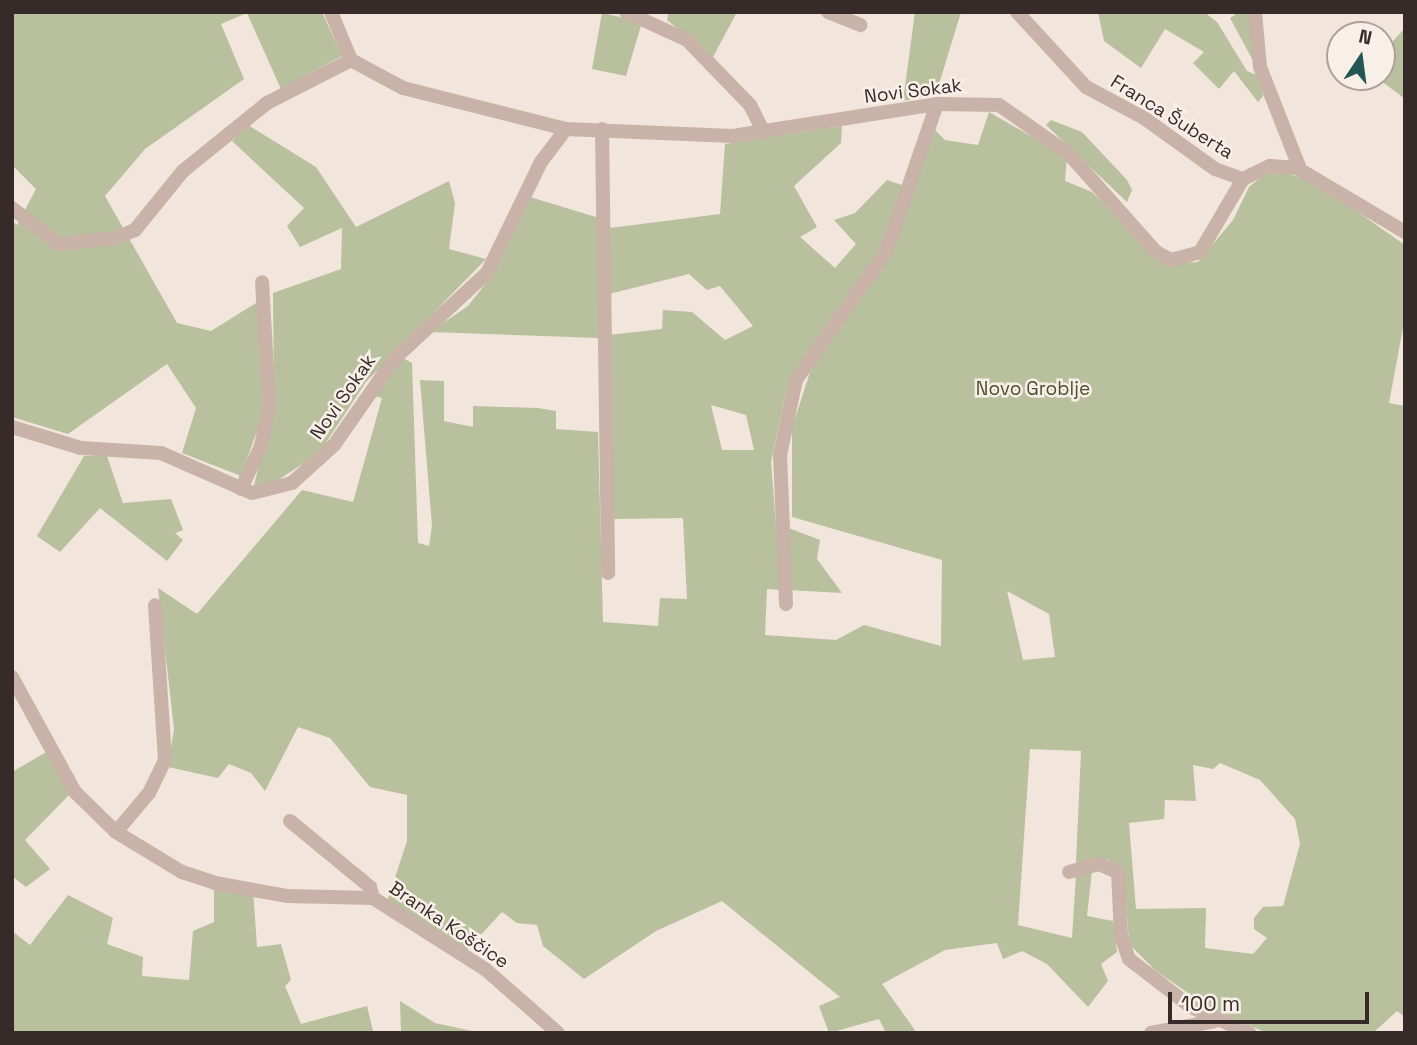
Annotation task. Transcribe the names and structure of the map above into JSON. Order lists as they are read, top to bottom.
{
  "streets": {
    "street": ["Novi Sokak", "Franca Šuberta", "Branka Koščice"]
  },
  "crossings": [
    ["Novi Sokak", "Franca Šuberta"]
  ],
  "parks": ["Novo Groblje"],
  "scale_bar": "100 m",
  "north": "top"
}
